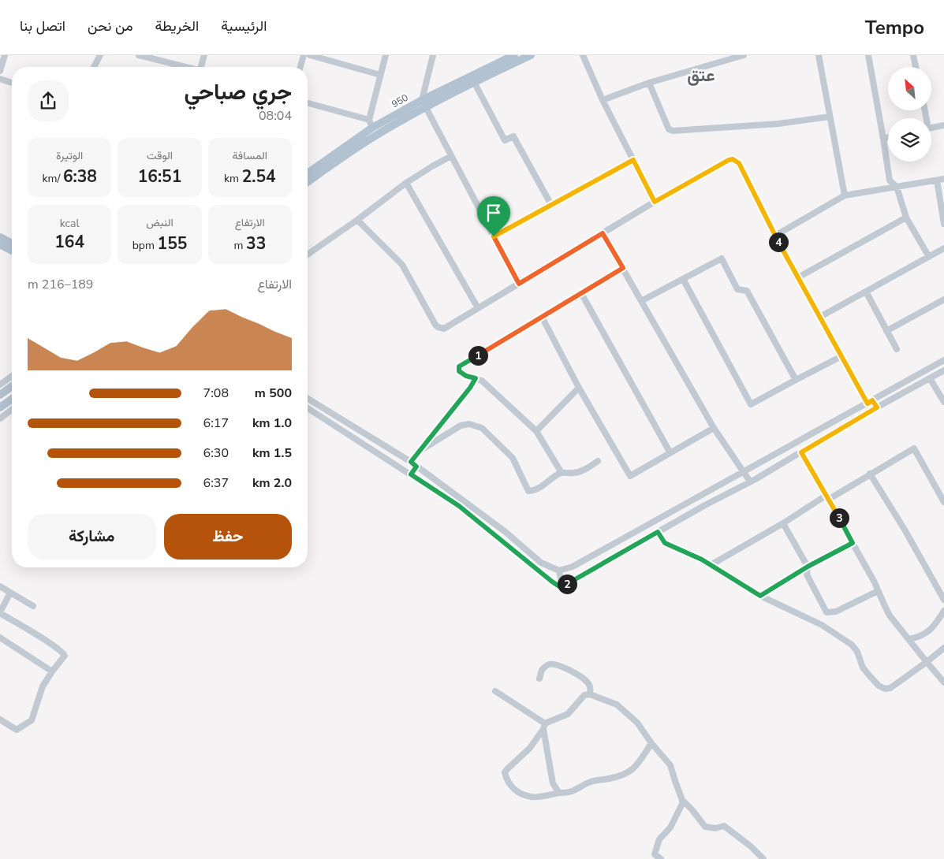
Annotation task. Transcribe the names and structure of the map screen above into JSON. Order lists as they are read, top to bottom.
{
  "streets": {
    "main road": ["950"]
  },
  "districts": ["عتق"],
  "north": "top left",
  "page": {
    "header": "Tempo",
    "nav": [
      "الرئيسية",
      "الخريطة",
      "من نحن",
      "اتصل بنا"
    ],
    "heading": ["جري صباحي", "08:04"],
    "stats": [
      ["المسافة", "2.54 km"],
      ["الوقت", "16:51"],
      ["الوتيرة", "6:38 /km"],
      ["الارتفاع", "33 m"],
      ["النبض", "155 bpm"],
      ["kcal", "164"]
    ],
    "pins": [
      "4",
      "1",
      "3",
      "2"
    ],
    "chart": ["الارتفاع", "189–216 m"],
    "list": [
      {
        "name": "500 m",
        "note": "7:08"
      },
      {
        "name": "1.0 km",
        "note": "6:17"
      },
      {
        "name": "1.5 km",
        "note": "6:30"
      },
      {
        "name": "2.0 km",
        "note": "6:37"
      }
    ],
    "buttons": ["حفظ", "مشاركة"]
  }
}
